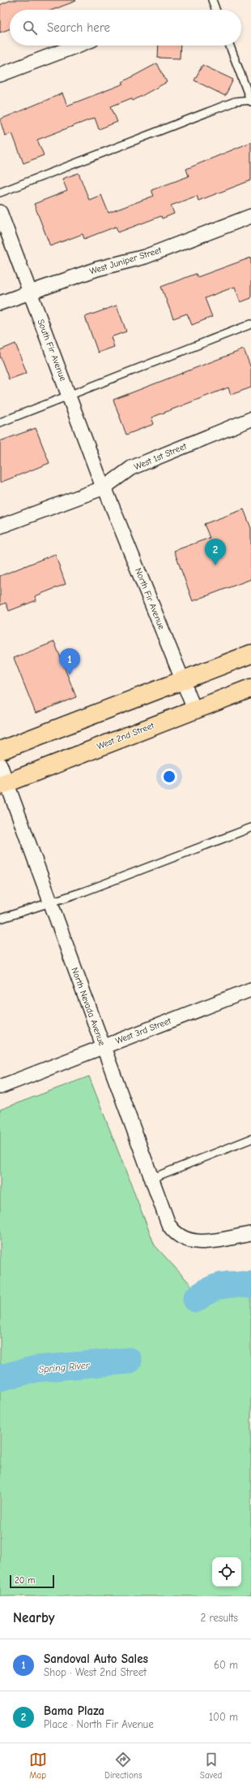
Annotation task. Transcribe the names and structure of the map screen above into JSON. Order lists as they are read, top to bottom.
{
  "streets": {
    "main road": ["West 2nd Street"],
    "street": [
      "West Juniper Street",
      "South Fir Avenue",
      "West 1st Street",
      "North Fir Avenue",
      "North Nevada Avenue",
      "West 3rd Street"
    ]
  },
  "crossings": [
    ["West Juniper Street", "South Fir Avenue"],
    ["South Fir Avenue", "West 1st Street"],
    ["South Fir Avenue", "North Fir Avenue"],
    ["West 1st Street", "North Fir Avenue"],
    ["North Fir Avenue", "West 2nd Street"],
    ["West 2nd Street", "North Nevada Avenue"],
    ["North Nevada Avenue", "West 3rd Street"]
  ],
  "water": ["Spring River"],
  "scale_bar": "20 m",
  "page": {
    "search": "Search here",
    "pins": ["2", "1"],
    "scale": "20 m",
    "heading": ["Nearby", "2 results"],
    "list": [
      {
        "mark": "1",
        "name": "Sandoval Auto Sales",
        "note": "Shop · West 2nd Street",
        "value": "60 m"
      },
      {
        "mark": "2",
        "name": "Bama Plaza",
        "note": "Place · North Fir Avenue",
        "value": "100 m"
      }
    ],
    "nav": ["Map", "Directions", "Saved"]
  }
}
